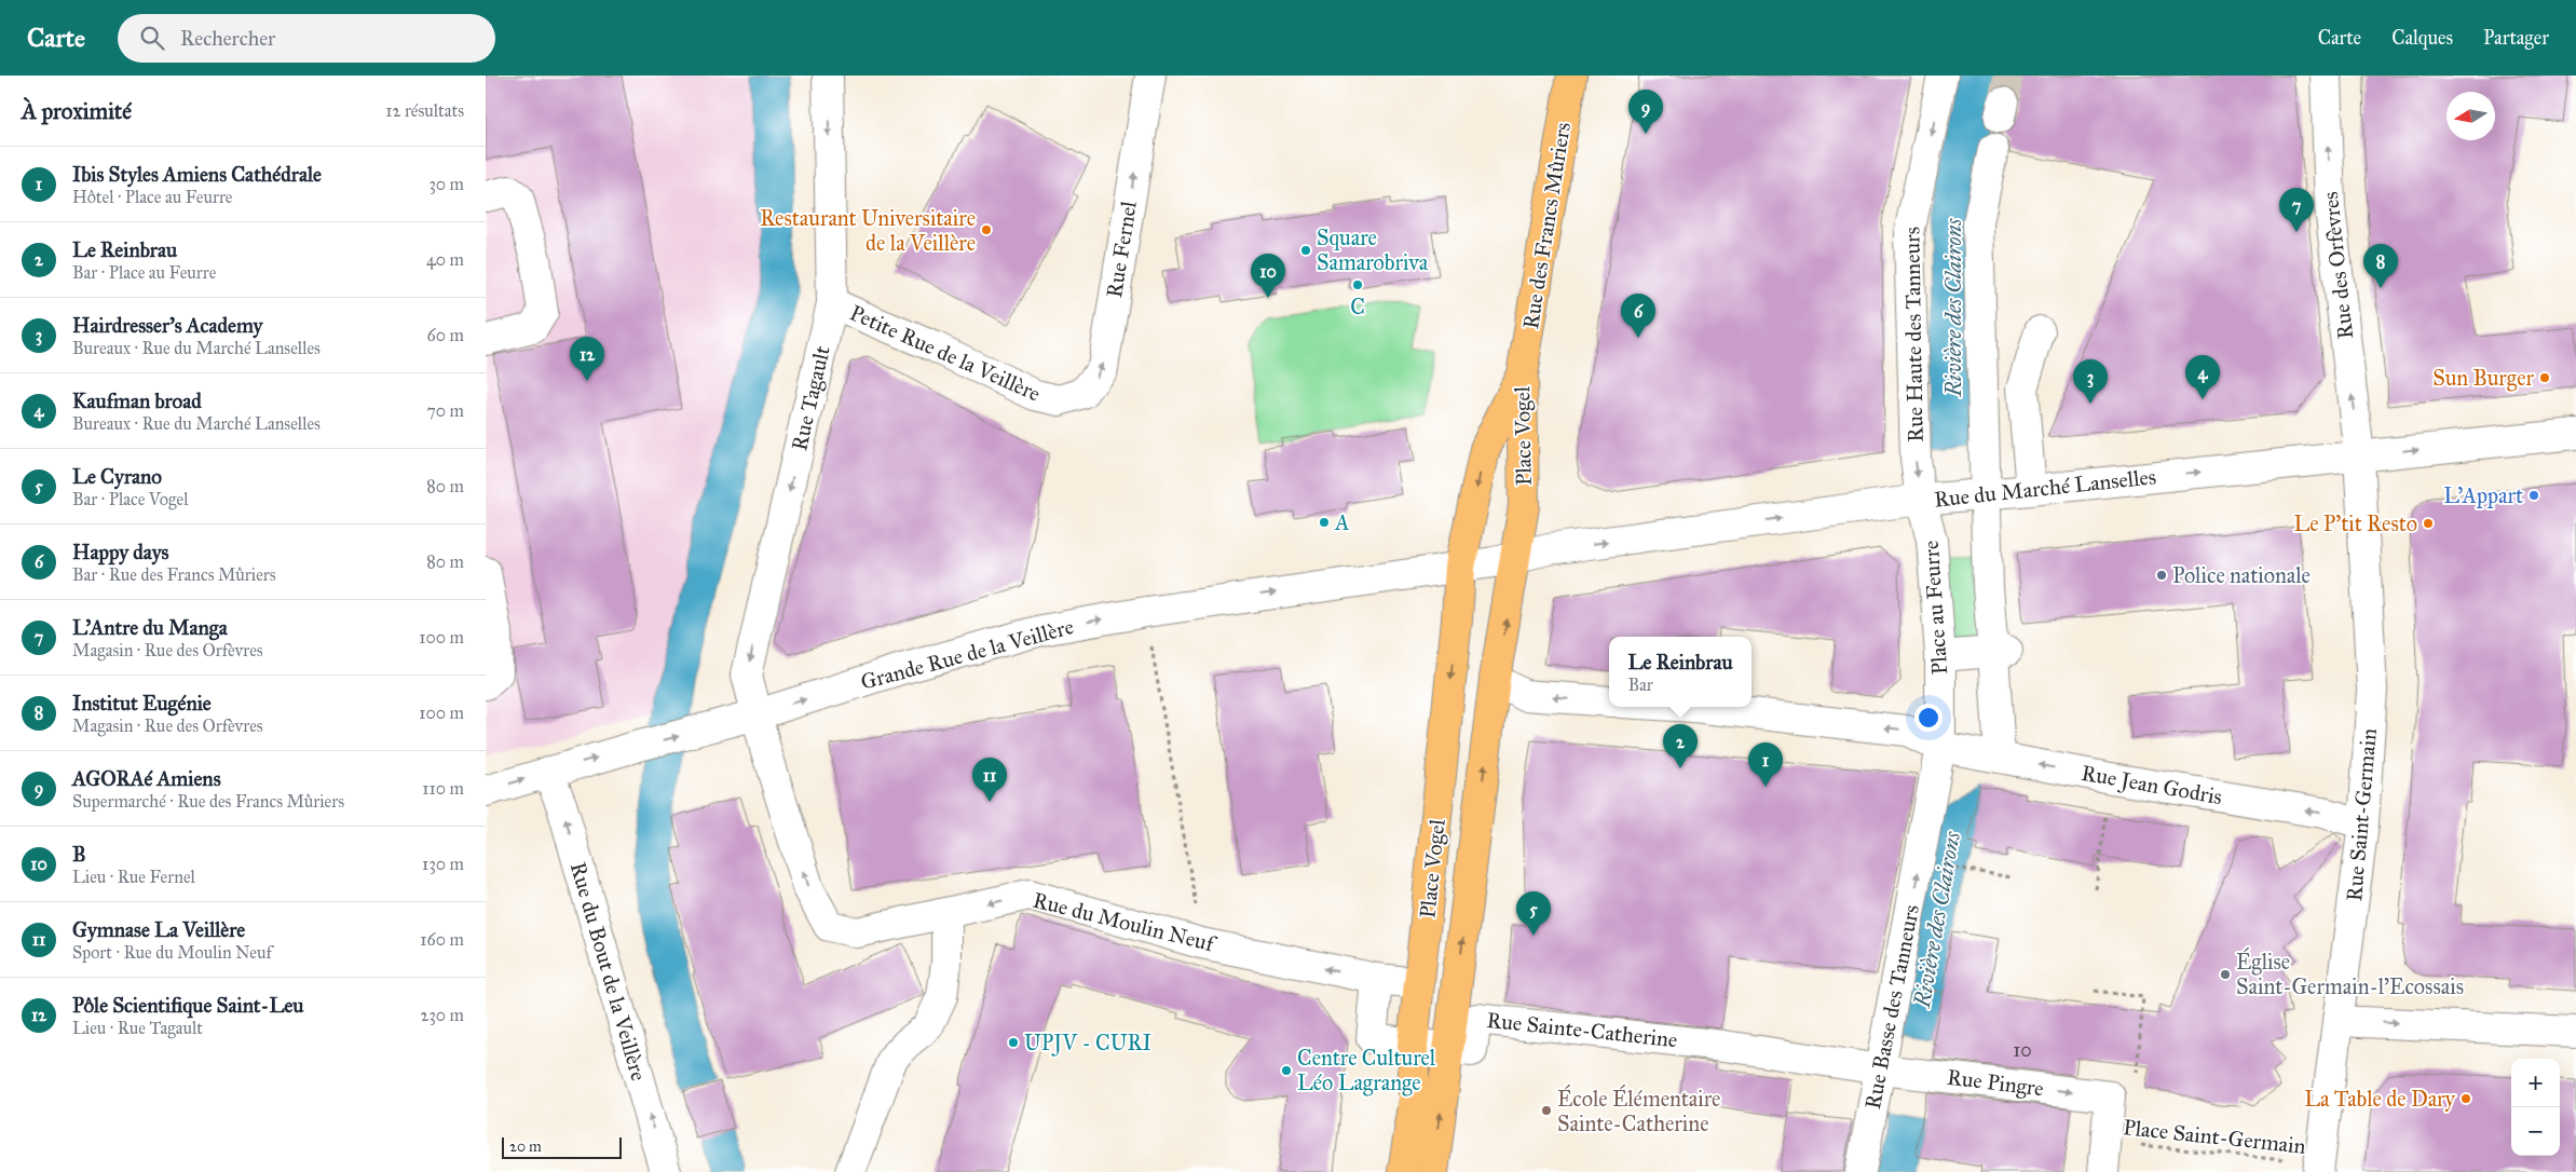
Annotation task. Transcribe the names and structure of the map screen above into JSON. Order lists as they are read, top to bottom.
{
  "streets": {
    "main road": ["Rue des Francs Mûriers", "Place Vogel"],
    "street": [
      "Rue Fernel",
      "Rue des Orfèvres",
      "Rue Haute des Tanneurs",
      "Petite Rue de la Veillère",
      "Rue Tagault",
      "Rue du Marché Lanselles",
      "Place au Feurre",
      "Grande Rue de la Veillère",
      "Rue Jean Godris",
      "Rue Saint-Germain",
      "Rue du Moulin Neuf",
      "Rue du Bout de la Veillère",
      "Rue Basse des Tanneurs",
      "Rue Sainte-Catherine",
      "Rue Pingre"
    ],
    "path": ["Place Saint-Germain"]
  },
  "crossings": [
    ["Rue des Francs Mûriers", "Place Vogel"],
    ["Rue Fernel", "Petite Rue de la Veillère"],
    ["Rue des Orfèvres", "Rue du Marché Lanselles"],
    ["Rue des Orfèvres", "Rue Saint-Germain"],
    ["Rue Haute des Tanneurs", "Rue du Marché Lanselles"],
    ["Rue Haute des Tanneurs", "Place au Feurre"],
    ["Petite Rue de la Veillère", "Rue Tagault"],
    ["Rue Tagault", "Grande Rue de la Veillère"],
    ["Rue Tagault", "Rue du Moulin Neuf"],
    ["Place Vogel", "Rue du Marché Lanselles"],
    ["Place Vogel", "Grande Rue de la Veillère"],
    ["Place Vogel", "Rue du Moulin Neuf"],
    ["Place Vogel", "Rue Sainte-Catherine"],
    ["Rue du Marché Lanselles", "Place au Feurre"],
    ["Rue du Marché Lanselles", "Grande Rue de la Veillère"],
    ["Rue du Marché Lanselles", "Rue Saint-Germain"],
    ["Place au Feurre", "Rue Jean Godris"],
    ["Place au Feurre", "Rue Basse des Tanneurs"],
    ["Grande Rue de la Veillère", "Rue du Bout de la Veillère"],
    ["Rue Jean Godris", "Rue Saint-Germain"],
    ["Rue Jean Godris", "Rue Basse des Tanneurs"],
    ["Rue Saint-Germain", "Place Saint-Germain"],
    ["Rue du Moulin Neuf", "Rue Sainte-Catherine"],
    ["Rue Basse des Tanneurs", "Rue Sainte-Catherine"],
    ["Rue Basse des Tanneurs", "Rue Pingre"],
    ["Rue Sainte-Catherine", "Rue Pingre"],
    ["Rue Pingre", "Place Saint-Germain"]
  ],
  "one_way": [
    "Rue Fernel",
    "Rue des Orfèvres",
    "Grande Rue de la Veillère",
    "Rue Jean Godris",
    "Rue du Moulin Neuf",
    "Rue du Bout de la Veillère",
    "Rue Basse des Tanneurs",
    "Rue Pingre"
  ],
  "water": ["Rivière des Clairons"],
  "places": [
    "Restaurant Universitaire de la Veillère",
    "Square Samarobriva",
    "C",
    "Sun Burger",
    "L'Appart",
    "A",
    "Le P'tit Resto",
    "Police nationale",
    "Église Saint-Germain-l'Ecossais",
    "UPJV - CURI",
    "Centre Culturel Léo Lagrange",
    "La Table de Dary",
    "École Élémentaire Sainte-Catherine"
  ],
  "house_numbers": ["10"],
  "scale_bar": "20 m",
  "north": "left",
  "page": {
    "header": "Carte",
    "search": "Rechercher",
    "nav": ["Carte", "Calques", "Partager"],
    "heading": ["À proximité", "12 résultats"],
    "pins": [
      "9",
      "7",
      "8",
      "10",
      "6",
      "12",
      "4",
      "3",
      "2",
      "1",
      "11",
      "5"
    ],
    "list": [
      {
        "mark": "1",
        "name": "Ibis Styles Amiens Cathédrale",
        "note": "Hôtel · Place au Feurre",
        "value": "30 m"
      },
      {
        "mark": "2",
        "name": "Le Reinbrau",
        "note": "Bar · Place au Feurre",
        "value": "40 m"
      },
      {
        "mark": "3",
        "name": "Hairdresser's Academy",
        "note": "Bureaux · Rue du Marché Lanselles",
        "value": "60 m"
      },
      {
        "mark": "4",
        "name": "Kaufman broad",
        "note": "Bureaux · Rue du Marché Lanselles",
        "value": "70 m"
      },
      {
        "mark": "5",
        "name": "Le Cyrano",
        "note": "Bar · Place Vogel",
        "value": "80 m"
      },
      {
        "mark": "6",
        "name": "Happy days",
        "note": "Bar · Rue des Francs Mûriers",
        "value": "80 m"
      },
      {
        "mark": "7",
        "name": "L'Antre du Manga",
        "note": "Magasin · Rue des Orfèvres",
        "value": "100 m"
      },
      {
        "mark": "8",
        "name": "Institut Eugénie",
        "note": "Magasin · Rue des Orfèvres",
        "value": "100 m"
      },
      {
        "mark": "9",
        "name": "AGORAé Amiens",
        "note": "Supermarché · Rue des Francs Mûriers",
        "value": "110 m"
      },
      {
        "mark": "10",
        "name": "B",
        "note": "Lieu · Rue Fernel",
        "value": "130 m"
      },
      {
        "mark": "11",
        "name": "Gymnase La Veillère",
        "note": "Sport · Rue du Moulin Neuf",
        "value": "160 m"
      },
      {
        "mark": "12",
        "name": "Pôle Scientifique Saint-Leu",
        "note": "Lieu · Rue Tagault",
        "value": "230 m"
      }
    ],
    "popup": ["Le Reinbrau", "Bar"],
    "map_buttons": ["+", "−"],
    "scale": "20 m"
  }
}
